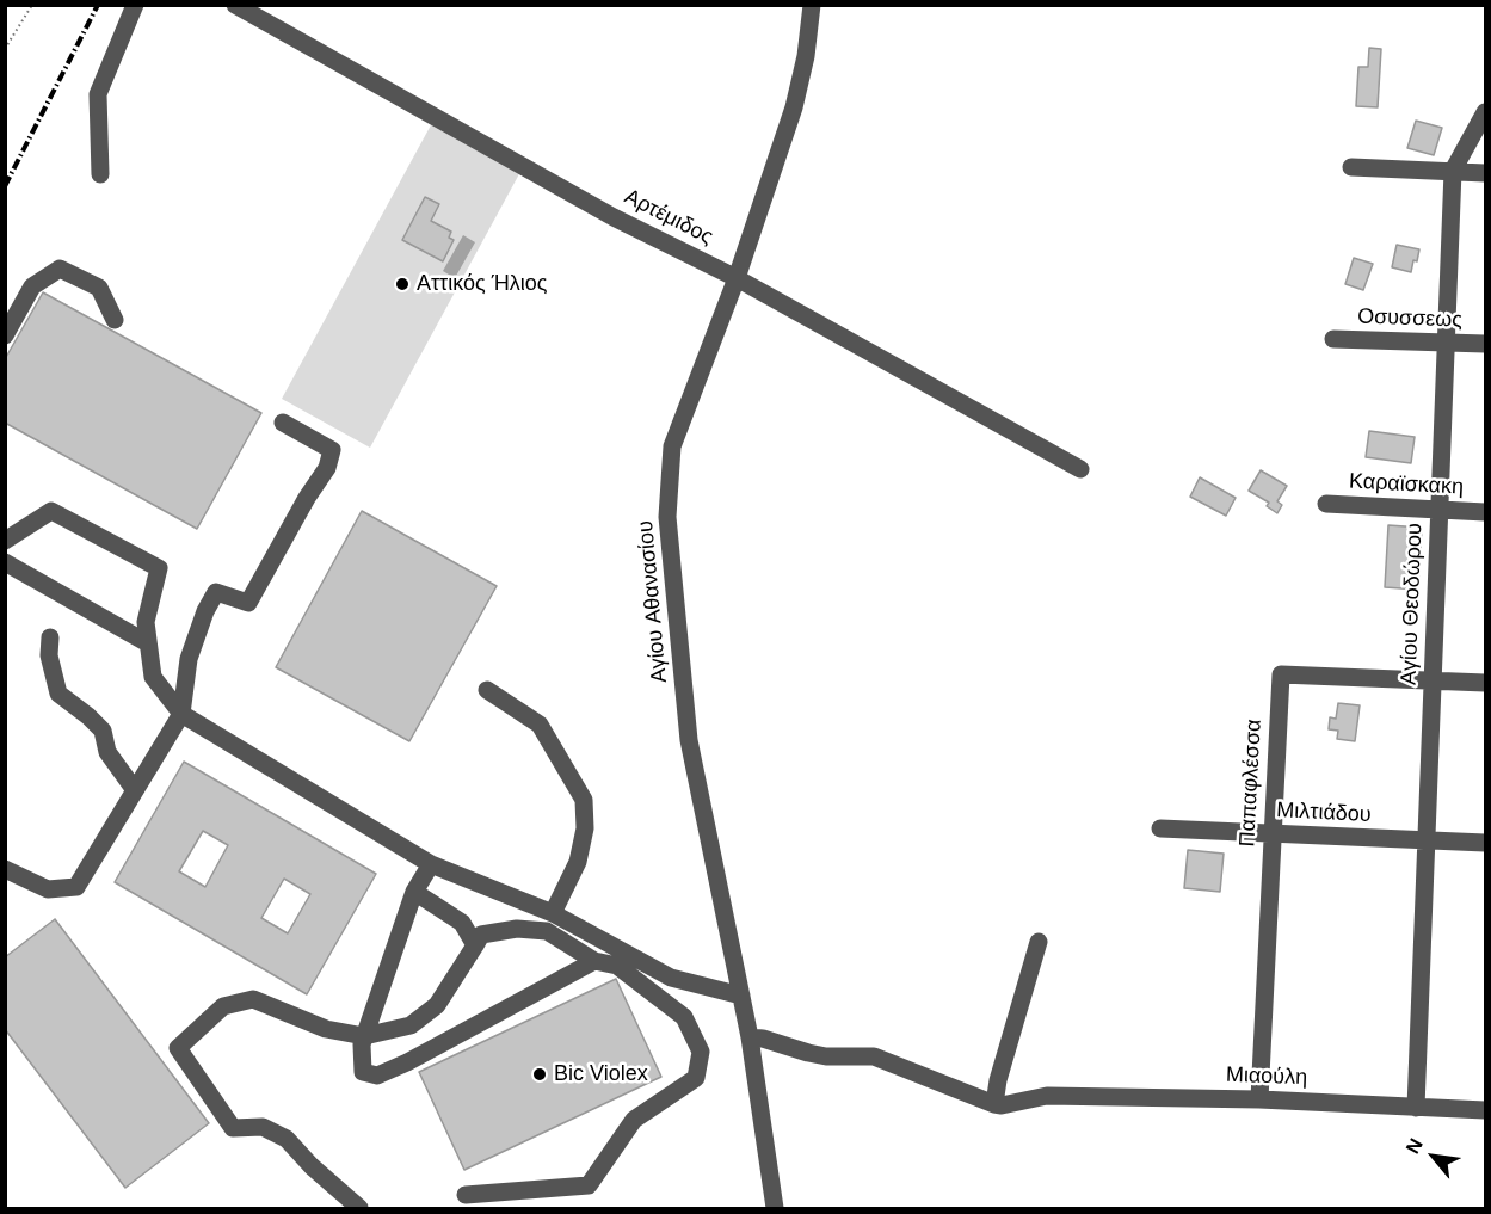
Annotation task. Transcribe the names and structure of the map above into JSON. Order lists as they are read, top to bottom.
{
  "streets": {
    "street": [
      "Αρτέμιδος",
      "Οσυσσεως",
      "Καραϊσκακη",
      "Αγίου Αθανασίου",
      "Αγίου Θεοδώρου",
      "Παπαφλέσσα",
      "Μιλτιάδου",
      "Μιαούλη"
    ]
  },
  "crossings": [
    ["Αρτέμιδος", "Αγίου Αθανασίου"],
    ["Οσυσσεως", "Αγίου Θεοδώρου"],
    ["Καραϊσκακη", "Αγίου Θεοδώρου"],
    ["Αγίου Θεοδώρου", "Παπαφλέσσα"],
    ["Αγίου Θεοδώρου", "Μιλτιάδου"],
    ["Αγίου Θεοδώρου", "Μιαούλη"],
    ["Παπαφλέσσα", "Μιλτιάδου"],
    ["Παπαφλέσσα", "Μιαούλη"]
  ],
  "places": ["Αττικός Ήλιος", "Bic Violex"],
  "north": "top left"
}
